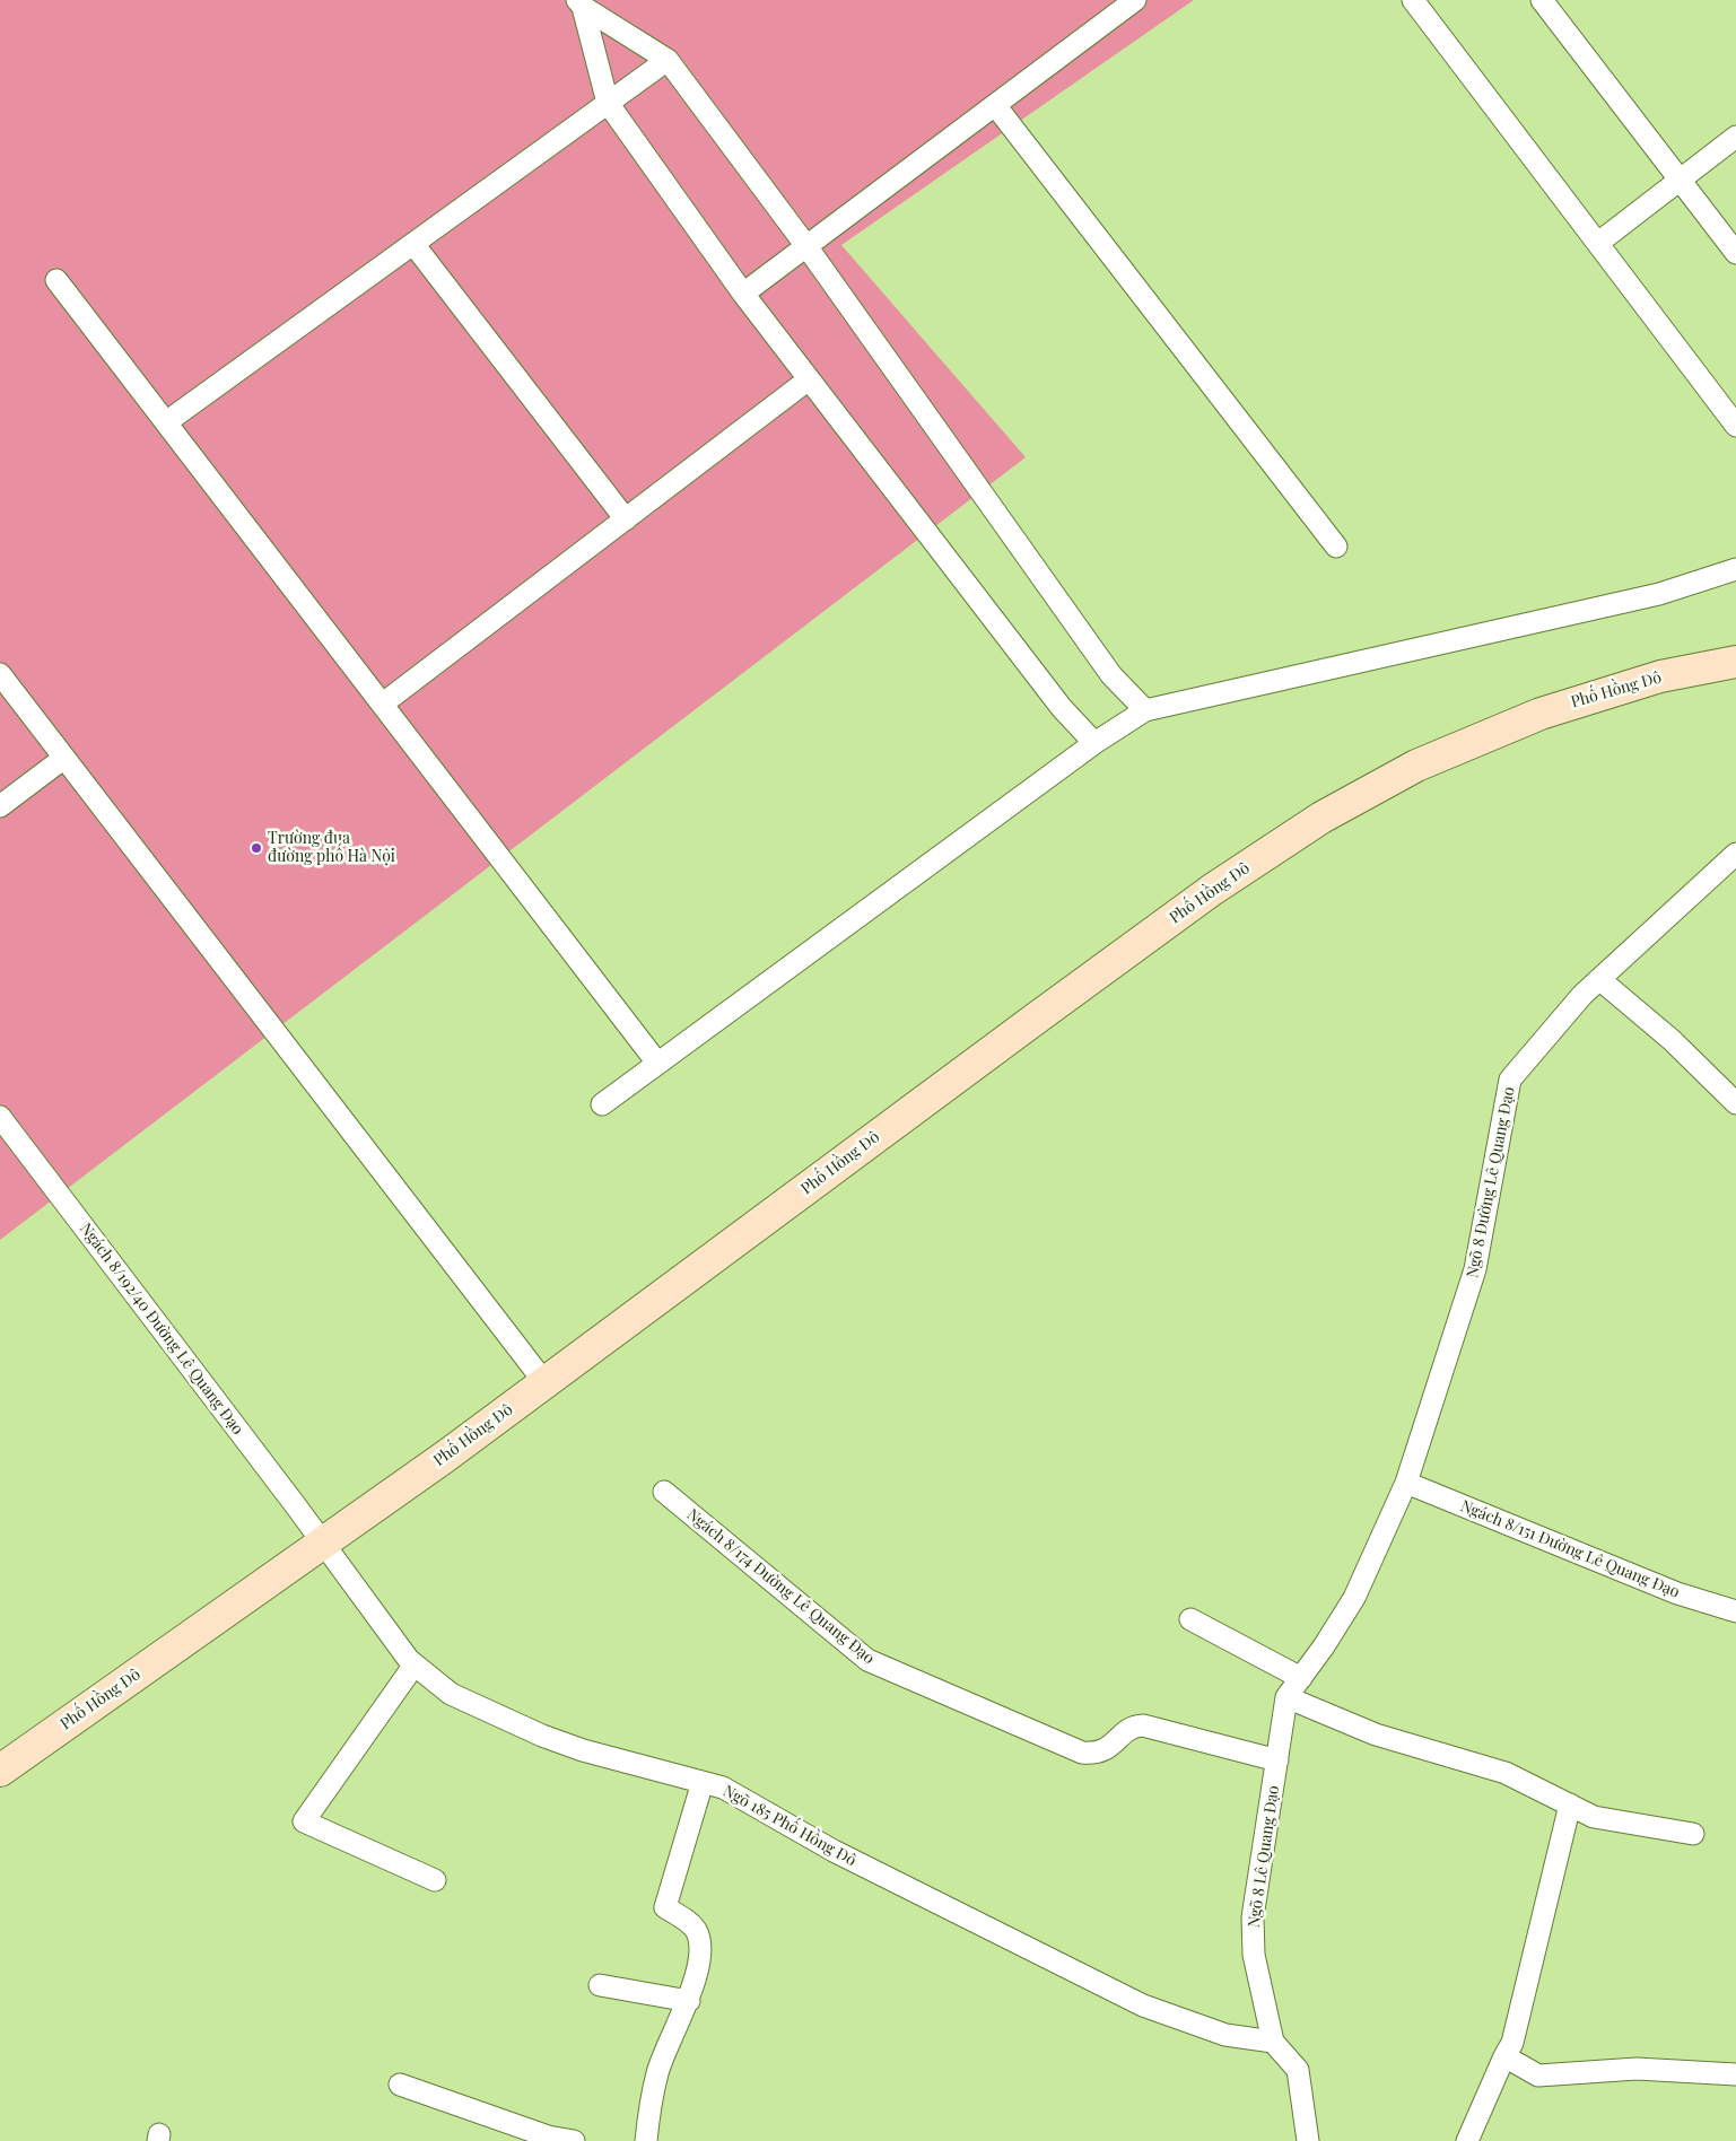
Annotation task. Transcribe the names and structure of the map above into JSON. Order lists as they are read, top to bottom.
{
  "streets": {
    "street": ["Phố Hồng Đô"],
    "lane": [
      "Ngõ 8 Đường Lê Quang Đạo",
      "Ngách 8/192/40 Đường Lê Quang Đạo",
      "Ngách 8/151 Đường Lê Quang Đạo",
      "Ngách 8/174 Đường Lê Quang Đạo",
      "Ngõ 185 Phố Hồng Đô",
      "Ngõ 8 Lê Quang Đạo"
    ]
  },
  "crossings": [
    ["Phố Hồng Đô", "Ngách 8/192/40 Đường Lê Quang Đạo"],
    ["Phố Hồng Đô", "Ngõ 185 Phố Hồng Đô"],
    ["Ngõ 8 Đường Lê Quang Đạo", "Ngách 8/151 Đường Lê Quang Đạo"],
    ["Ngõ 8 Đường Lê Quang Đạo", "Ngõ 8 Lê Quang Đạo"],
    ["Ngách 8/192/40 Đường Lê Quang Đạo", "Ngõ 185 Phố Hồng Đô"],
    ["Ngách 8/174 Đường Lê Quang Đạo", "Ngõ 8 Lê Quang Đạo"],
    ["Ngõ 185 Phố Hồng Đô", "Ngõ 8 Lê Quang Đạo"]
  ],
  "places": ["Trường đua đường phố Hà Nội"]
}
